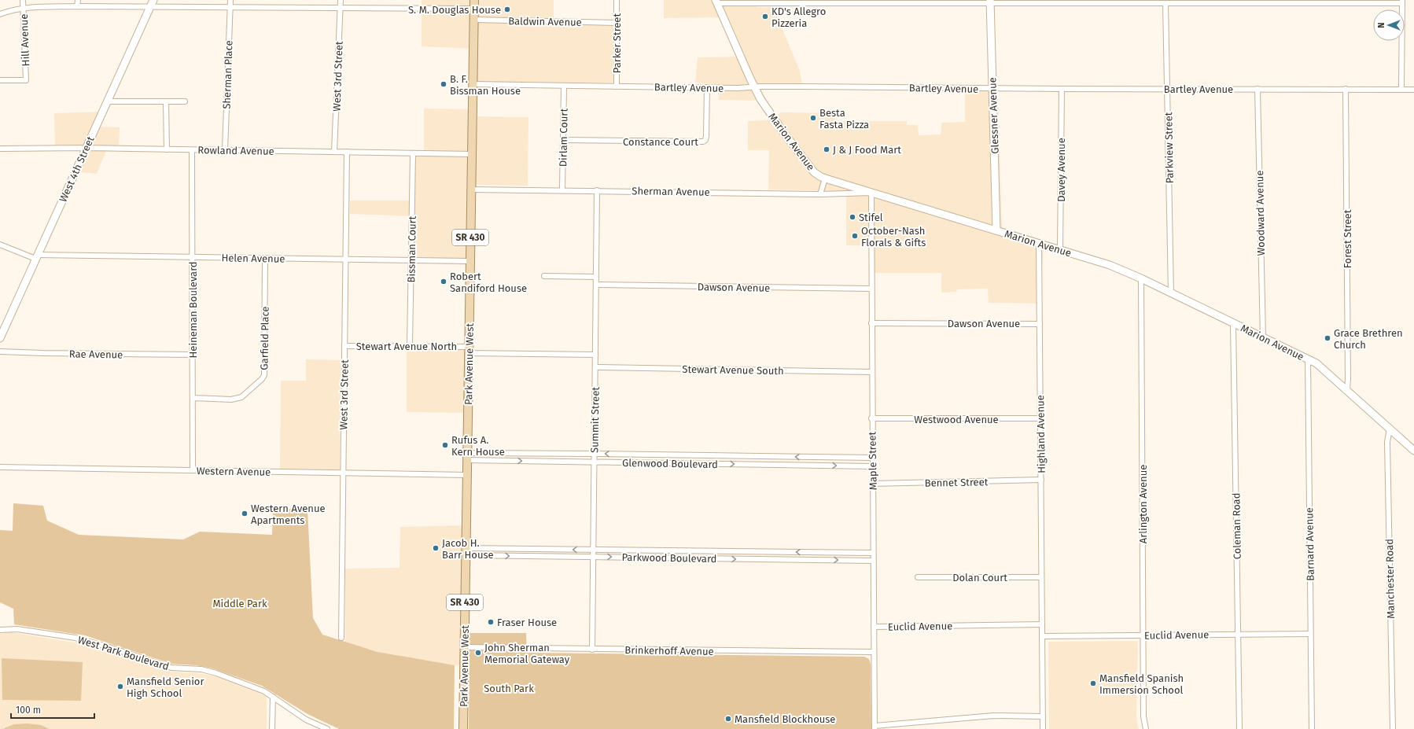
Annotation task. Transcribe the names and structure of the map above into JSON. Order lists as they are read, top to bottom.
{
  "streets": {
    "main road": ["SR 430", "Park Avenue West"],
    "street": [
      "Baldwin Avenue",
      "Hill Avenue",
      "Parker Street",
      "Sherman Place",
      "West 3rd Street",
      "Bartley Avenue",
      "Glessner Avenue",
      "Dirlam Court",
      "Constance Court",
      "Marion Avenue",
      "Parkview Street",
      "Rowland Avenue",
      "West 4th Street",
      "Davey Avenue",
      "Sherman Avenue",
      "Woodward Avenue",
      "Forest Street",
      "Bissman Court",
      "Helen Avenue",
      "Dawson Avenue",
      "Heineman Boulevard",
      "Garfield Place",
      "Stewart Avenue North",
      "Rae Avenue",
      "Stewart Avenue South",
      "Westwood Avenue",
      "Summit Street",
      "Highland Avenue",
      "Maple Street",
      "Glenwood Boulevard",
      "Western Avenue",
      "Bennet Street",
      "Arlington Avenue",
      "Coleman Road",
      "Barnard Avenue",
      "Parkwood Boulevard",
      "Dolan Court",
      "Manchester Road",
      "Euclid Avenue",
      "Brinkerhoff Avenue",
      "West Park Boulevard"
    ]
  },
  "crossings": [
    ["Baldwin Avenue", "Parker Street"],
    ["Baldwin Avenue", "Park Avenue West"],
    ["Parker Street", "Bartley Avenue"],
    ["Sherman Place", "Rowland Avenue"],
    ["West 3rd Street", "Rowland Avenue"],
    ["West 3rd Street", "Helen Avenue"],
    ["West 3rd Street", "Stewart Avenue North"],
    ["West 3rd Street", "Western Avenue"],
    ["Bartley Avenue", "Glessner Avenue"],
    ["Bartley Avenue", "Dirlam Court"],
    ["Bartley Avenue", "Constance Court"],
    ["Bartley Avenue", "Marion Avenue"],
    ["Bartley Avenue", "Parkview Street"],
    ["Bartley Avenue", "Davey Avenue"],
    ["Bartley Avenue", "Woodward Avenue"],
    ["Bartley Avenue", "Forest Street"],
    ["Bartley Avenue", "Park Avenue West"],
    ["Glessner Avenue", "Marion Avenue"],
    ["Dirlam Court", "Constance Court"],
    ["Dirlam Court", "Sherman Avenue"],
    ["Marion Avenue", "Parkview Street"],
    ["Marion Avenue", "Davey Avenue"],
    ["Marion Avenue", "Sherman Avenue"],
    ["Marion Avenue", "Woodward Avenue"],
    ["Marion Avenue", "Forest Street"],
    ["Marion Avenue", "Highland Avenue"],
    ["Marion Avenue", "Maple Street"],
    ["Marion Avenue", "Arlington Avenue"],
    ["Marion Avenue", "Coleman Road"],
    ["Marion Avenue", "Barnard Avenue"],
    ["Marion Avenue", "Manchester Road"],
    ["Rowland Avenue", "West 4th Street"],
    ["Rowland Avenue", "Bissman Court"],
    ["Rowland Avenue", "Heineman Boulevard"],
    ["Rowland Avenue", "Park Avenue West"],
    ["West 4th Street", "Helen Avenue"],
    ["Sherman Avenue", "Park Avenue West"],
    ["Sherman Avenue", "Summit Street"],
    ["Sherman Avenue", "Maple Street"],
    ["Bissman Court", "Helen Avenue"],
    ["Bissman Court", "Stewart Avenue North"],
    ["Helen Avenue", "Heineman Boulevard"],
    ["Helen Avenue", "Garfield Place"],
    ["Helen Avenue", "Park Avenue West"],
    ["Dawson Avenue", "Summit Street"],
    ["Dawson Avenue", "Highland Avenue"],
    ["Dawson Avenue", "Maple Street"],
    ["Heineman Boulevard", "Garfield Place"],
    ["Heineman Boulevard", "Rae Avenue"],
    ["Heineman Boulevard", "Western Avenue"],
    ["Stewart Avenue North", "Park Avenue West"],
    ["Park Avenue West", "Glenwood Boulevard"],
    ["Park Avenue West", "Western Avenue"],
    ["Park Avenue West", "Parkwood Boulevard"],
    ["Park Avenue West", "Brinkerhoff Avenue"],
    ["Stewart Avenue South", "Summit Street"],
    ["Stewart Avenue South", "Maple Street"],
    ["Westwood Avenue", "Highland Avenue"],
    ["Westwood Avenue", "Maple Street"],
    ["Summit Street", "Glenwood Boulevard"],
    ["Summit Street", "Parkwood Boulevard"],
    ["Summit Street", "Brinkerhoff Avenue"],
    ["Highland Avenue", "Bennet Street"],
    ["Highland Avenue", "Dolan Court"],
    ["Highland Avenue", "Euclid Avenue"],
    ["Maple Street", "Glenwood Boulevard"],
    ["Maple Street", "Bennet Street"],
    ["Maple Street", "Parkwood Boulevard"],
    ["Maple Street", "Euclid Avenue"],
    ["Maple Street", "Brinkerhoff Avenue"],
    ["Arlington Avenue", "Euclid Avenue"],
    ["Coleman Road", "Euclid Avenue"],
    ["Barnard Avenue", "Euclid Avenue"]
  ],
  "parks": ["Middle Park", "South Park"],
  "places": [
    "S. M. Douglas House",
    "KD's Allegro Pizzeria",
    "B. F. Bissman House",
    "Besta Fasta Pizza",
    "J & J Food Mart",
    "Stifel",
    "October-Nash Florals & Gifts",
    "Robert Sandiford House",
    "Grace Brethren Church",
    "Rufus A. Kern House",
    "Western Avenue Apartments",
    "Jacob H. Barr House",
    "Fraser House",
    "John Sherman Memorial Gateway",
    "Mansfield Spanish Immersion School",
    "Mansfield Senior High School",
    "Mansfield Blockhouse"
  ],
  "scale_bar": "100 m",
  "north": "left"
}
